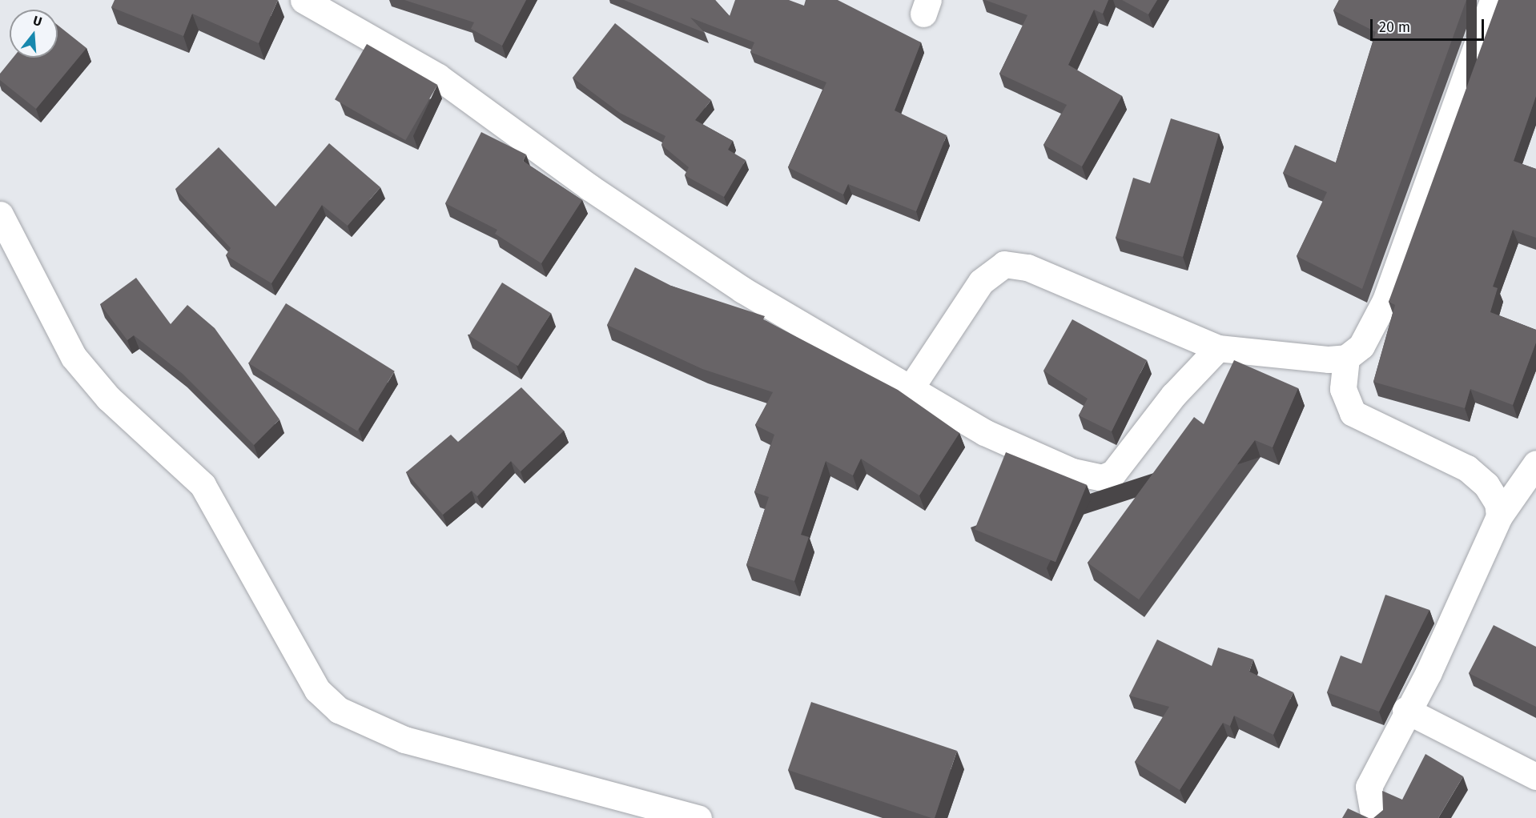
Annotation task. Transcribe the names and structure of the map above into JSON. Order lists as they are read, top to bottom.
{
  "scale_bar": "20 m",
  "north": "top"
}
